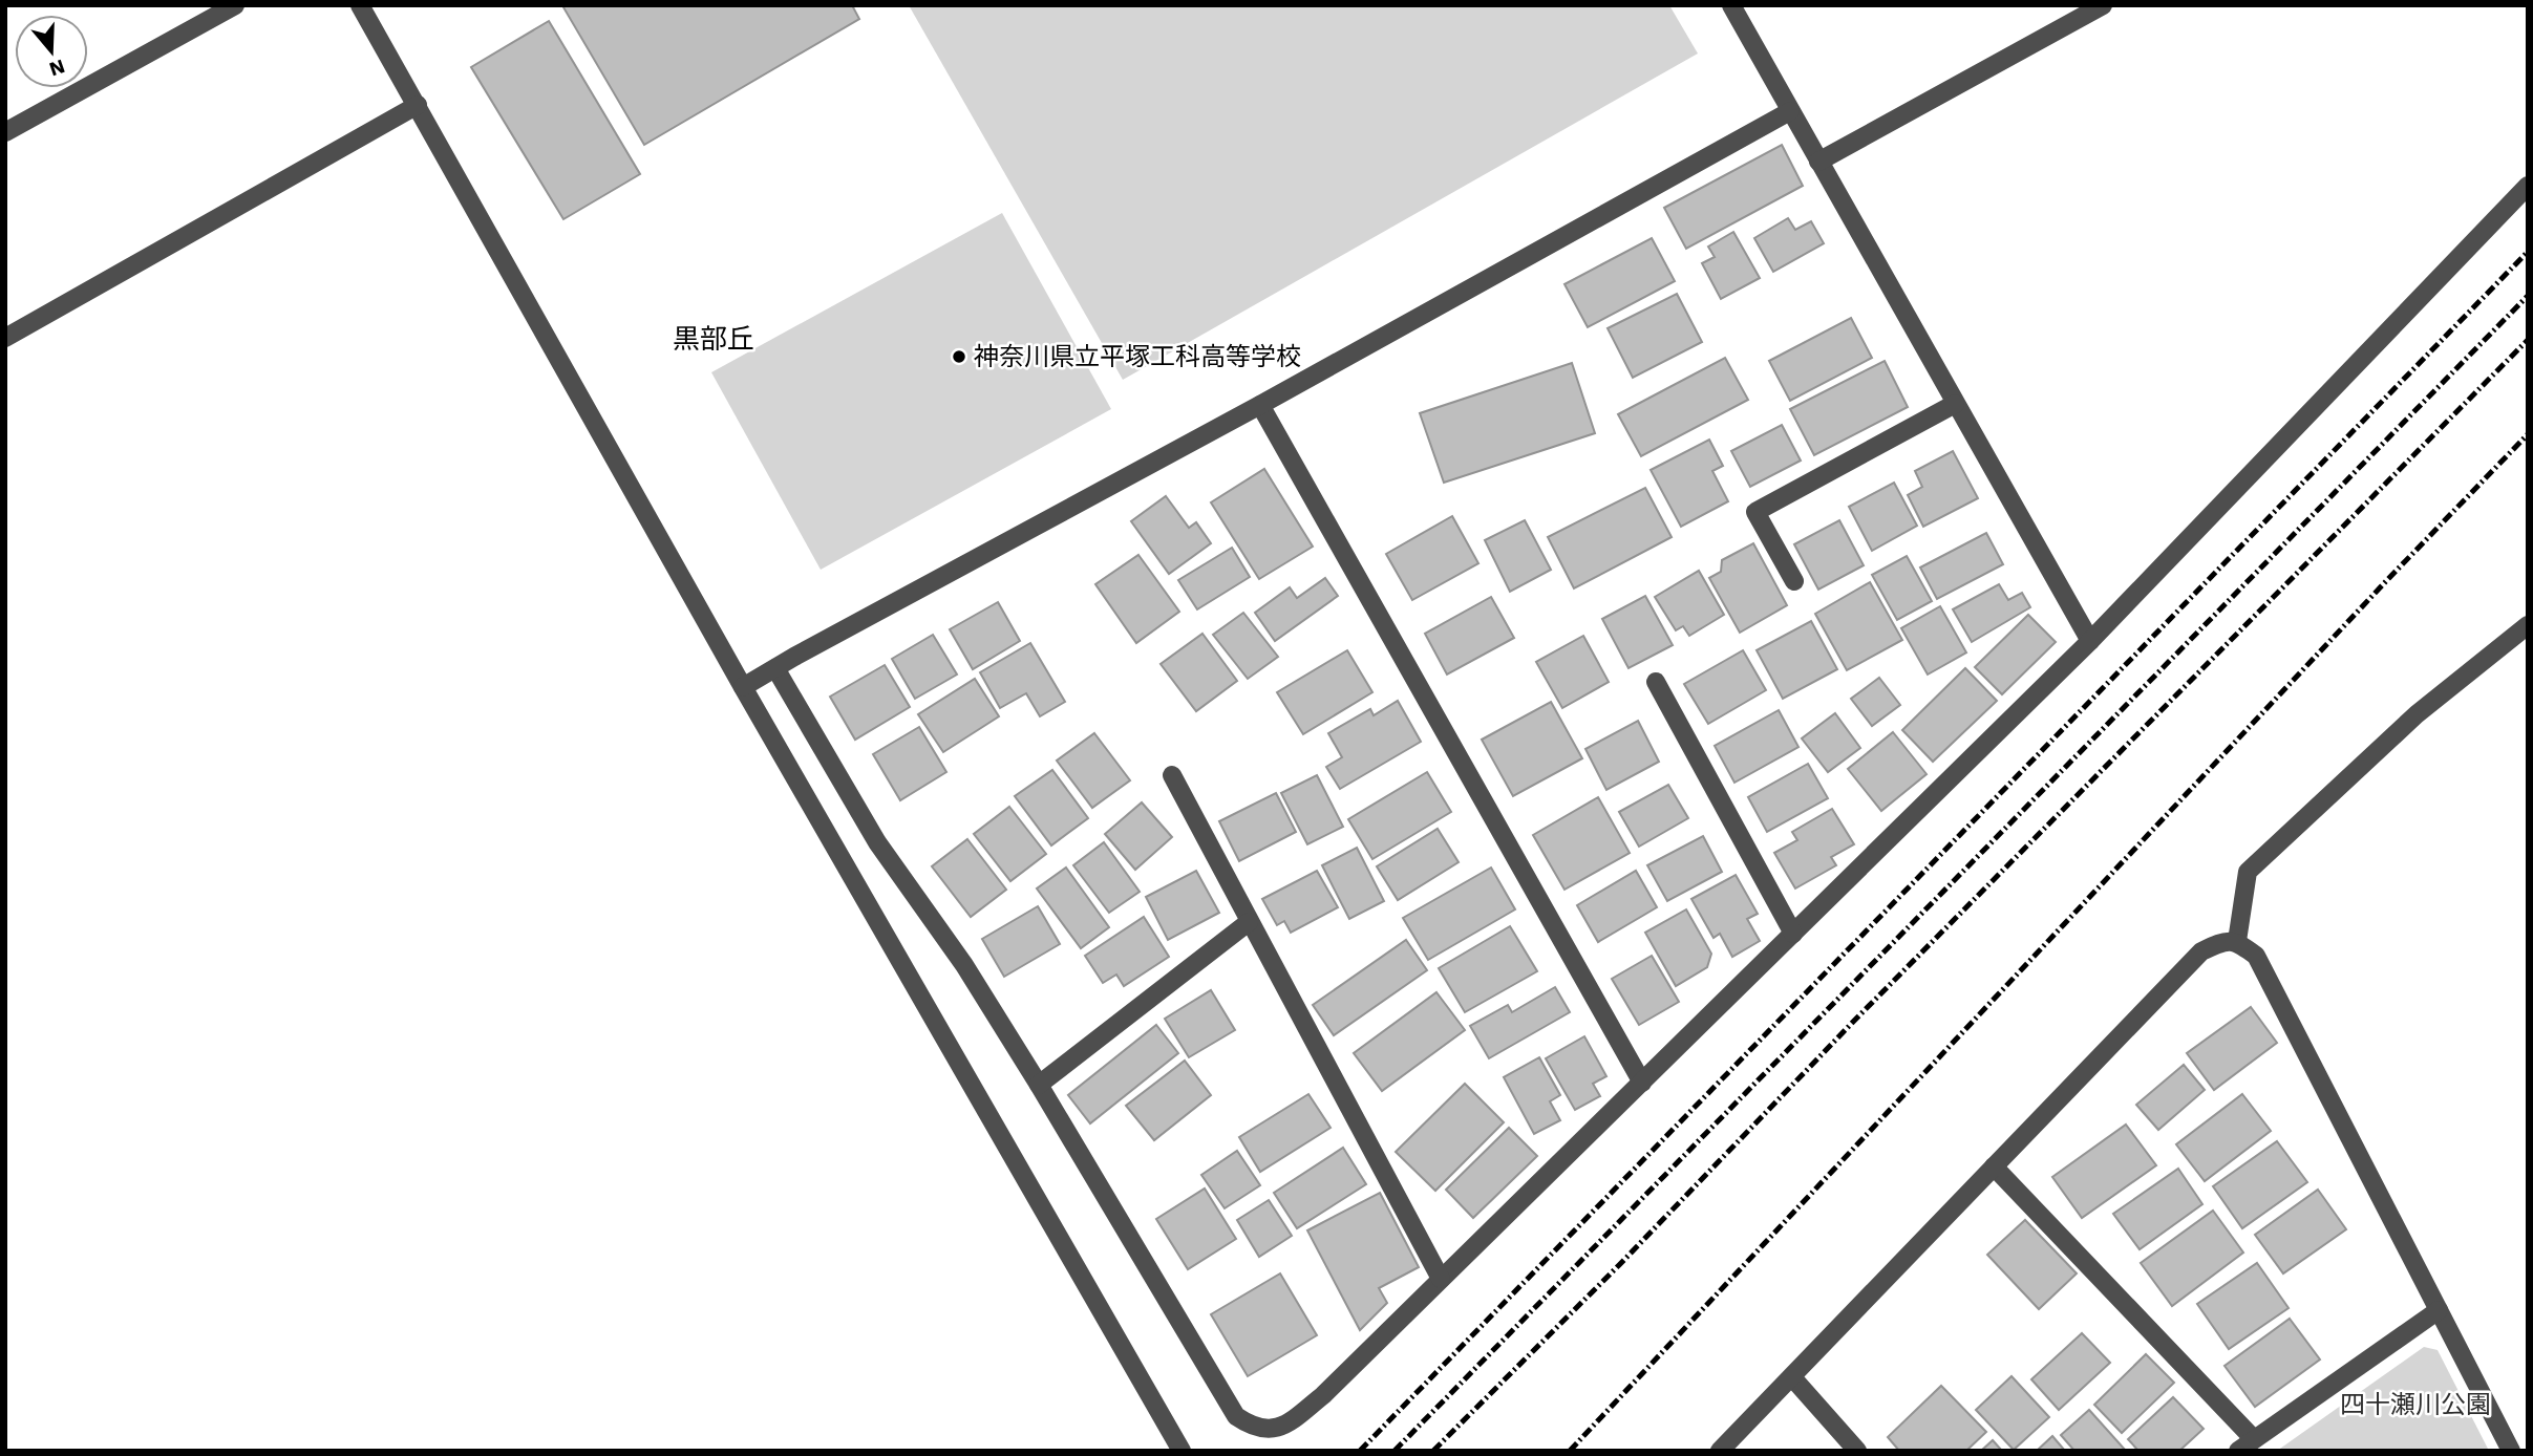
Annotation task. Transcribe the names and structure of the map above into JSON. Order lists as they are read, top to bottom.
{
  "districts": ["黒部丘"],
  "parks": ["四十瀬川公園"],
  "places": ["神奈川県立平塚工科高等学校"],
  "north": "bottom"
}
